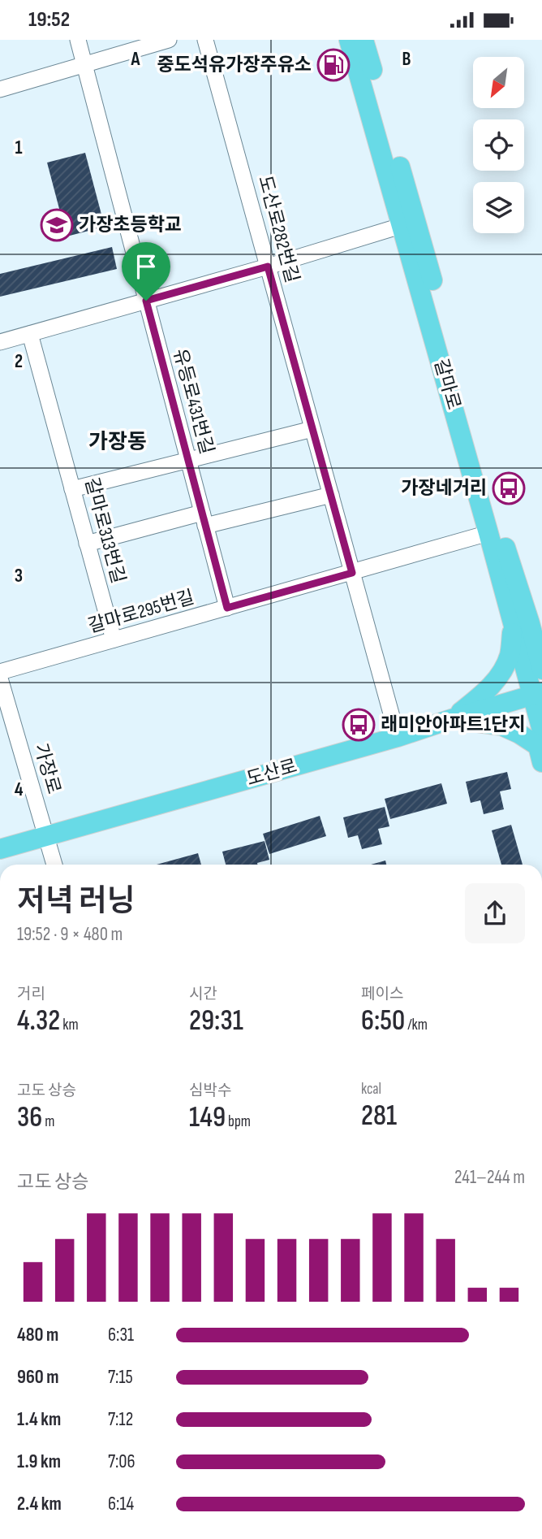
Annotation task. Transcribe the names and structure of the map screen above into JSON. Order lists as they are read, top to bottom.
{
  "streets": {
    "main road": ["갈마로", "도산로"],
    "street": [
      "도산로282번길",
      "유등로431번길",
      "갈마로313번길",
      "갈마로295번길",
      "가장로"
    ]
  },
  "crossings": [
    ["도산로282번길", "갈마로295번길"],
    ["도산로282번길", "도산로"],
    ["갈마로", "갈마로295번길"],
    ["갈마로", "도산로"],
    ["유등로431번길", "갈마로295번길"],
    ["갈마로313번길", "갈마로295번길"],
    ["가장로", "도산로"]
  ],
  "districts": ["가장동"],
  "places": {
    "fuel station": ["중도석유가장주유소"],
    "school or university": ["가장초등학교"],
    "bus stop": ["가장네거리", "래미안아파트1단지"]
  },
  "north": "bottom left",
  "page": {
    "status": "19:52",
    "heading": ["저녁 러닝", "19:52 · 9 × 480 m"],
    "stats": [
      ["거리", "4.32 km"],
      ["시간", "29:31"],
      ["페이스", "6:50 /km"],
      ["고도 상승", "36 m"],
      ["심박수", "149 bpm"],
      ["kcal", "281"]
    ],
    "chart": ["고도 상승", "241–244 m"],
    "list": [
      {
        "name": "480 m",
        "note": "6:31"
      },
      {
        "name": "960 m",
        "note": "7:15"
      },
      {
        "name": "1.4 km",
        "note": "7:12"
      },
      {
        "name": "1.9 km",
        "note": "7:06"
      },
      {
        "name": "2.4 km",
        "note": "6:14"
      }
    ]
  },
  "grid": {
    "columns": ["A", "B"],
    "rows": [
      "1",
      "2",
      "3",
      "4"
    ]
  }
}
